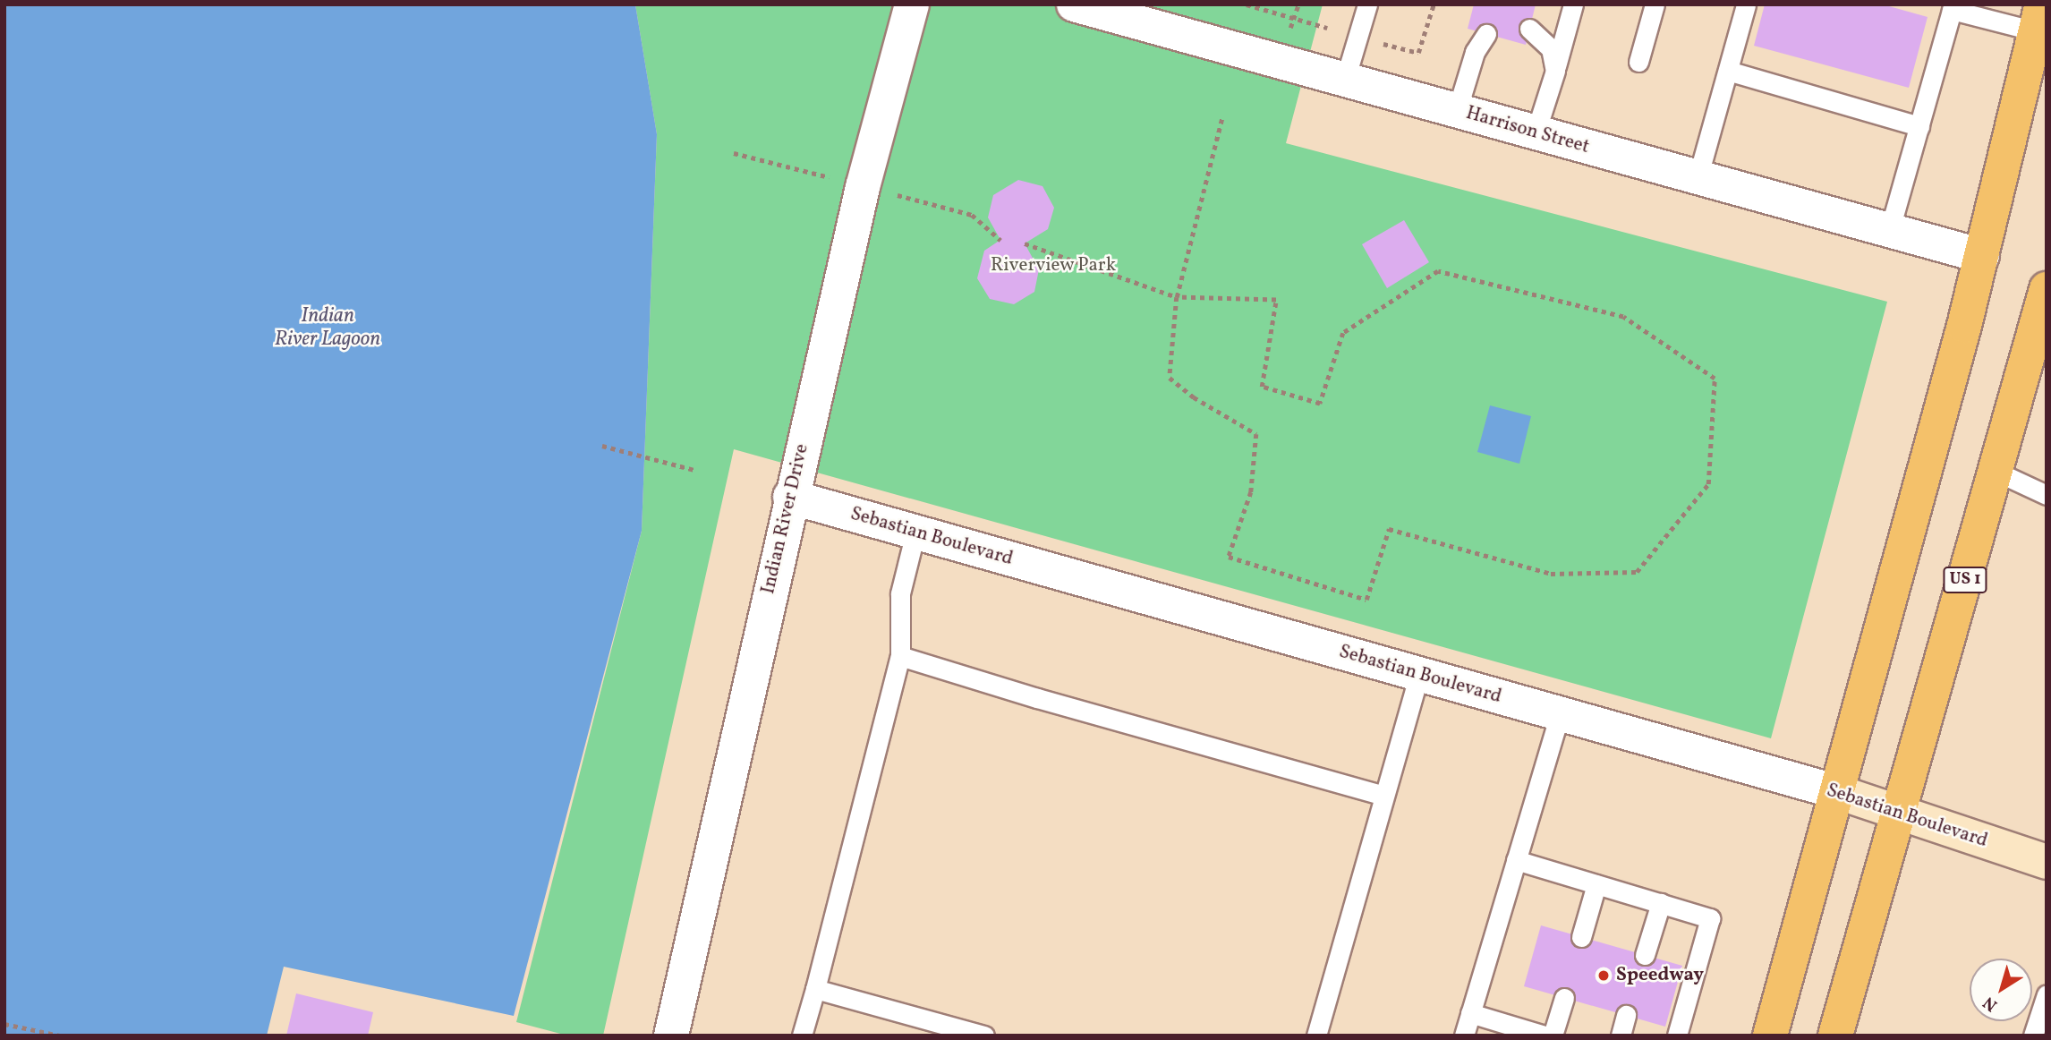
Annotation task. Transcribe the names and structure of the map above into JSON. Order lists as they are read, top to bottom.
{
  "streets": {
    "main road": ["Sebastian Boulevard", "US 1"],
    "street": ["Harrison Street", "Indian River Drive"]
  },
  "crossings": [
    ["Indian River Drive", "Sebastian Boulevard"],
    ["Sebastian Boulevard", "US 1"]
  ],
  "water": ["Indian River Lagoon"],
  "parks": ["Riverview Park"],
  "places": ["Speedway"],
  "north": "bottom left"
}
